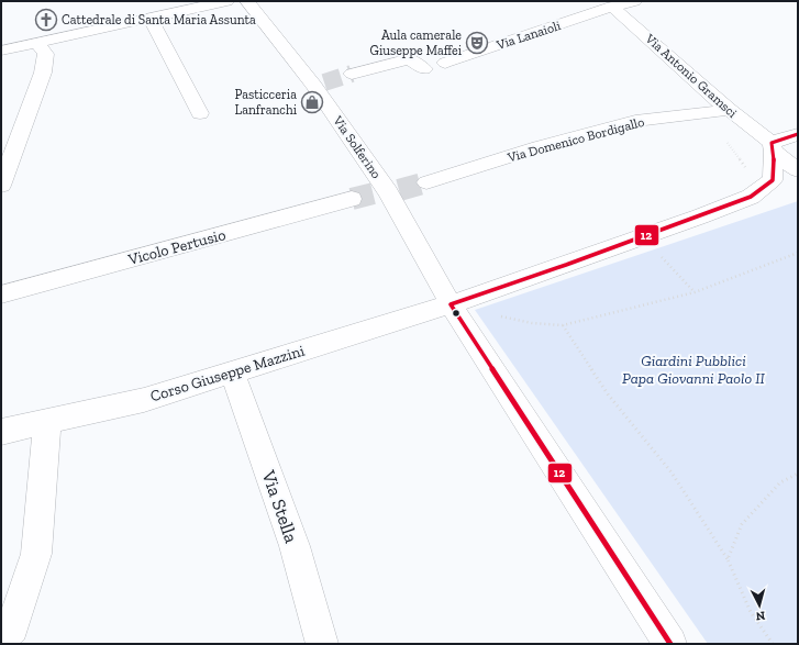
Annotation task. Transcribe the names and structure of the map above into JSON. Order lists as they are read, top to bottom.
{
  "streets": {
    "street": [
      "Via Lanaioli",
      "Via Antonio Gramsci",
      "Via Domenico Bordigallo",
      "Via Solferino",
      "Vicolo Pertusio",
      "Corso Giuseppe Mazzini",
      "Via Stella"
    ]
  },
  "crossings": [
    ["Via Lanaioli", "Via Antonio Gramsci"],
    ["Via Antonio Gramsci", "Via Domenico Bordigallo"],
    ["Via Antonio Gramsci", "Corso Giuseppe Mazzini"],
    ["Via Solferino", "Corso Giuseppe Mazzini"],
    ["Corso Giuseppe Mazzini", "Via Stella"]
  ],
  "parks": ["Giardini Pubblici Papa Giovanni Paolo II"],
  "places": {
    "church": ["Cattedrale di Santa Maria Assunta"],
    "theatre": ["Aula camerale Giuseppe Maffei"],
    "shop": ["Pasticceria Lanfranchi"]
  },
  "lines": ["transit line 12"],
  "north": "bottom"
}
